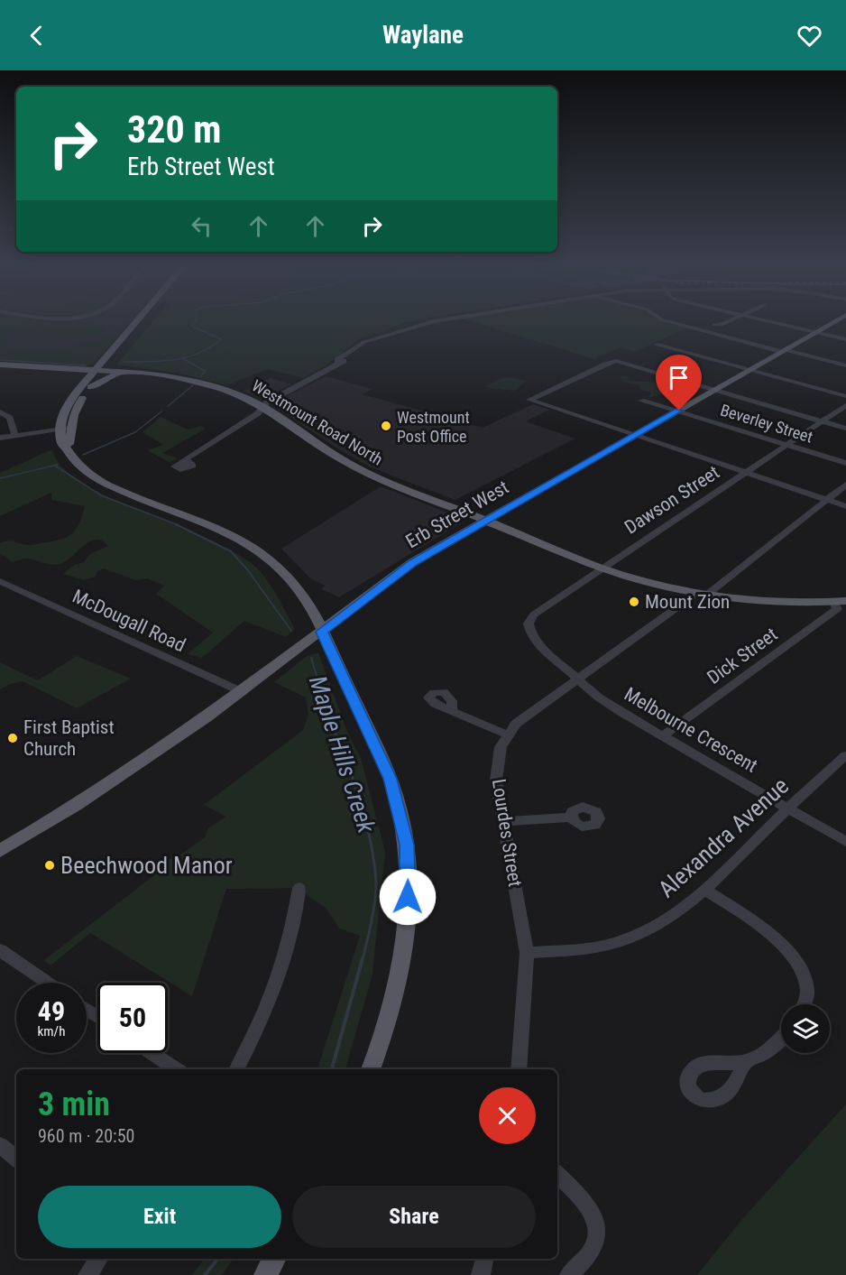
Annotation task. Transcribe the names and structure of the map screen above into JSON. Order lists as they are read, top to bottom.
{
  "streets": {
    "main road": ["Westmount Road North", "Erb Street West"],
    "street": [
      "Beverley Street",
      "Dawson Street",
      "McDougall Road",
      "Dick Street",
      "Melbourne Crescent",
      "Lourdes Street",
      "Alexandra Avenue"
    ]
  },
  "crossings": [
    ["Westmount Road North", "Dawson Street"],
    ["Westmount Road North", "Erb Street West"],
    ["Westmount Road North", "Dick Street"],
    ["Westmount Road North", "Lourdes Street"],
    ["Beverley Street", "Dawson Street"],
    ["Beverley Street", "Erb Street West"],
    ["Dawson Street", "Melbourne Crescent"],
    ["Erb Street West", "McDougall Road"],
    ["Dick Street", "Melbourne Crescent"],
    ["Melbourne Crescent", "Lourdes Street"],
    ["Melbourne Crescent", "Alexandra Avenue"],
    ["Lourdes Street", "Alexandra Avenue"]
  ],
  "water": ["Maple Hills Creek"],
  "places": [
    "Westmount Post Office",
    "Mount Zion",
    "First Baptist Church",
    "Beechwood Manor"
  ],
  "page": {
    "header": "Waylane",
    "turn": ["320 m", "Erb Street West"],
    "speed": "49 km/h",
    "limit": "50",
    "heading": ["3 min", "960 m · 20:50"],
    "buttons": ["Exit", "Share"]
  }
}
